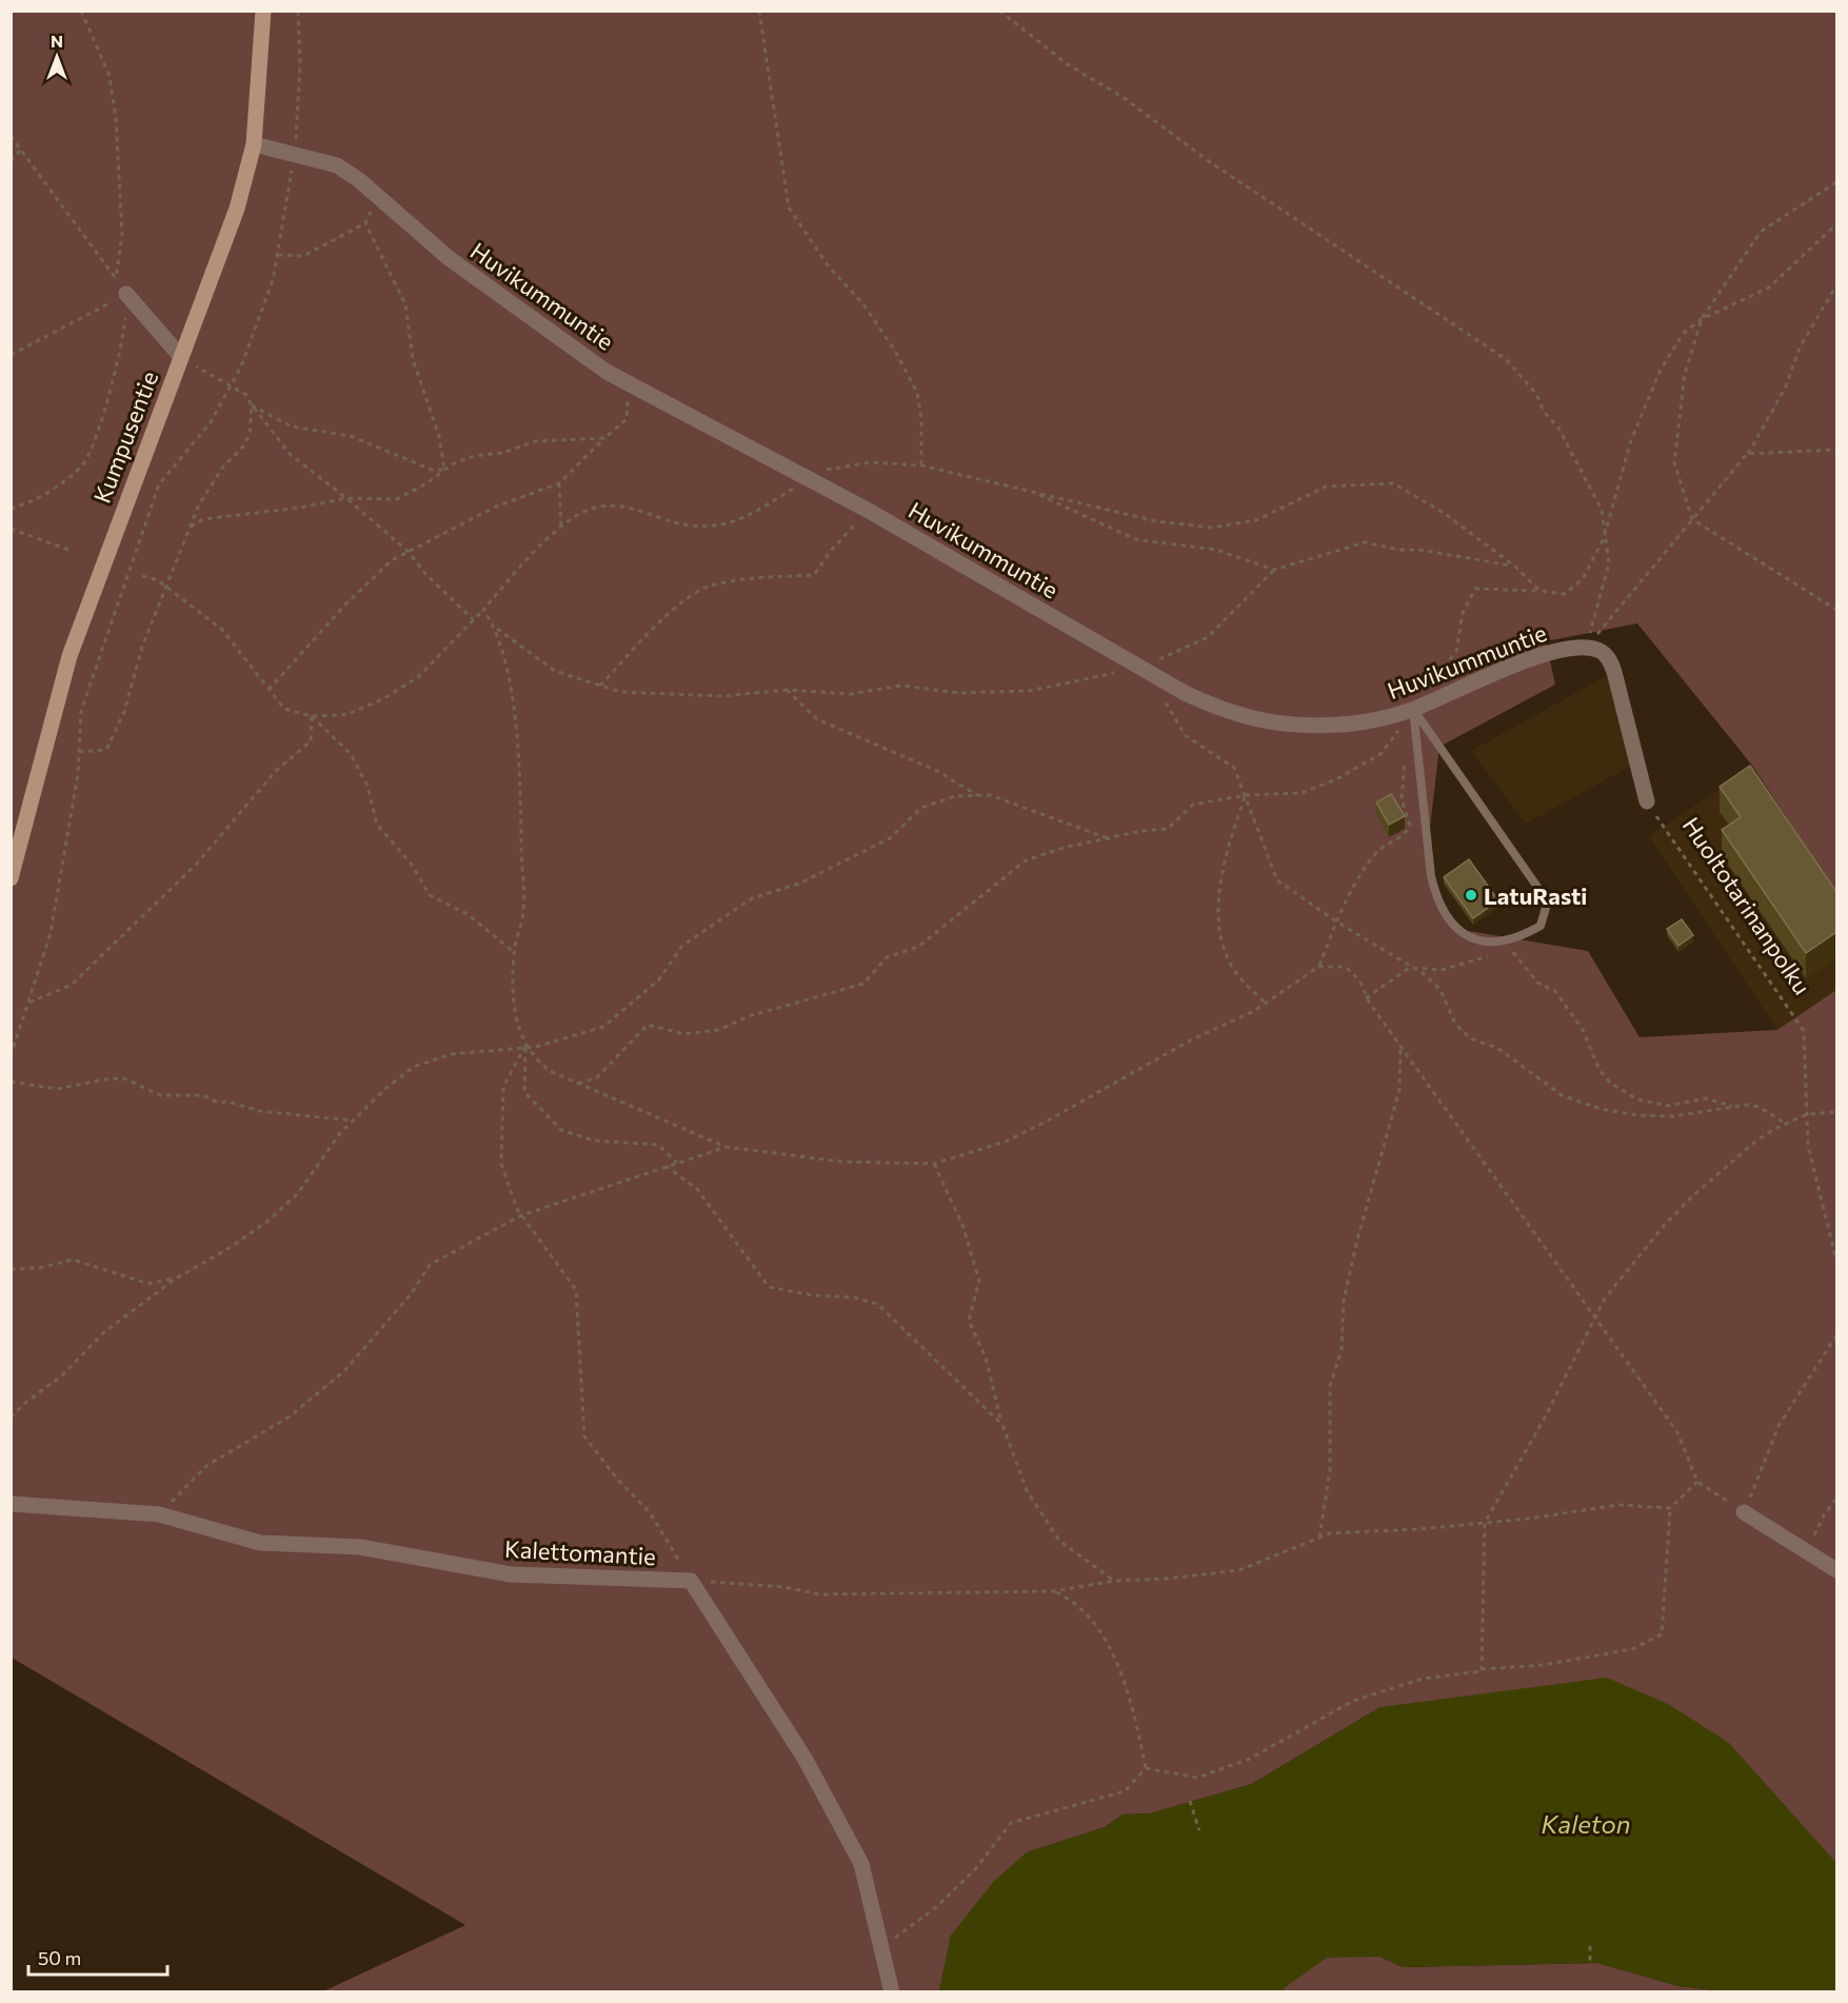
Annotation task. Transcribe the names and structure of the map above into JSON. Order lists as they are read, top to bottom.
{
  "streets": {
    "street": ["Huvikummuntie", "Kumpusentie", "Kalettomantie"],
    "path": ["Huoltotarinanpolku"]
  },
  "crossings": [
    ["Huvikummuntie", "Kumpusentie"]
  ],
  "water": ["Kaleton"],
  "places": ["LatuRasti"],
  "scale_bar": "50 m",
  "north": "top"
}
